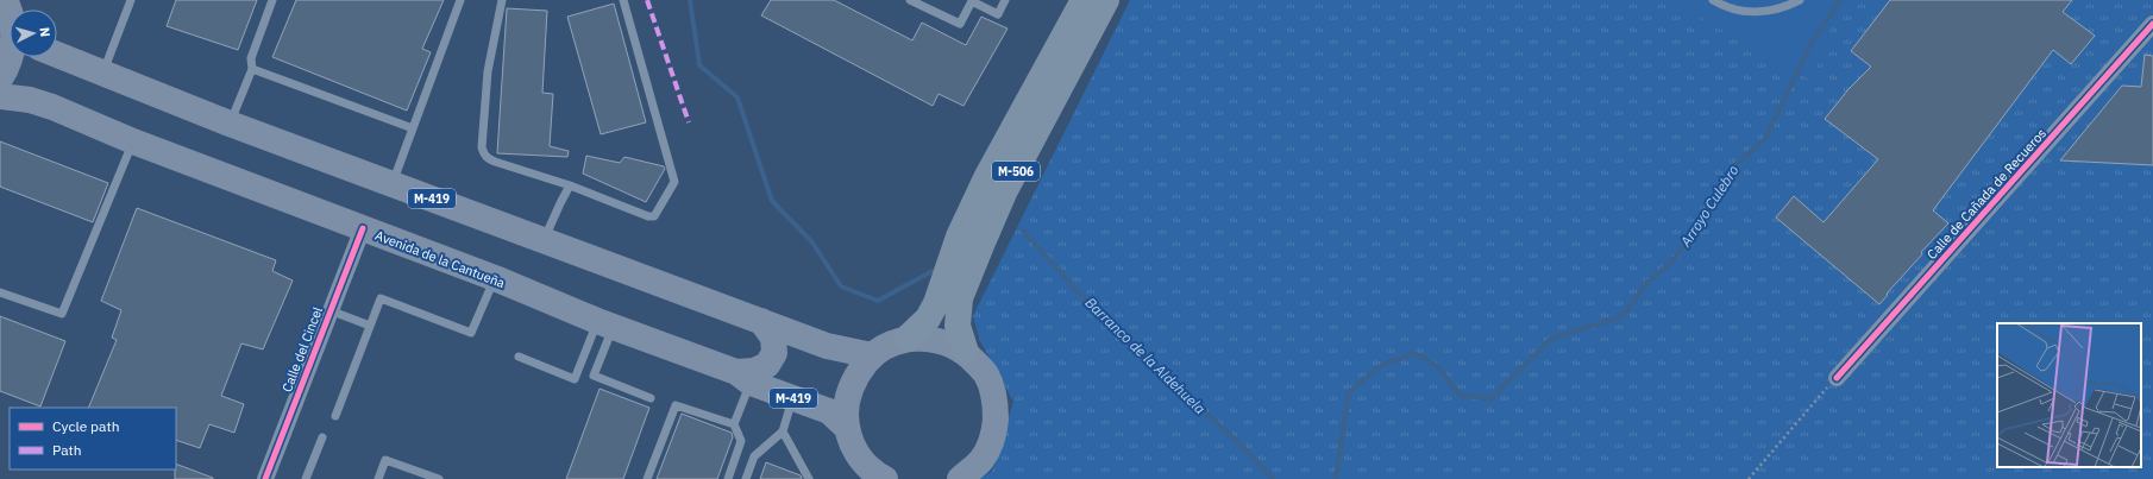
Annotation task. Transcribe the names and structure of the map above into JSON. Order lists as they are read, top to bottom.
{
  "streets": {
    "highway": ["M-506"],
    "main road": ["M-419", "Avenida de la Cantueña"],
    "street": ["Calle de Cañada de Recueros", "Calle del Cincel"]
  },
  "crossings": [
    ["M-506", "M-419"],
    ["M-506", "Avenida de la Cantueña"],
    ["Avenida de la Cantueña", "Calle del Cincel"]
  ],
  "water": ["Arroyo Culebro", "Barranco de la Aldehuela"],
  "legend": ["Cycle path", "Path"],
  "north": "right"
}
